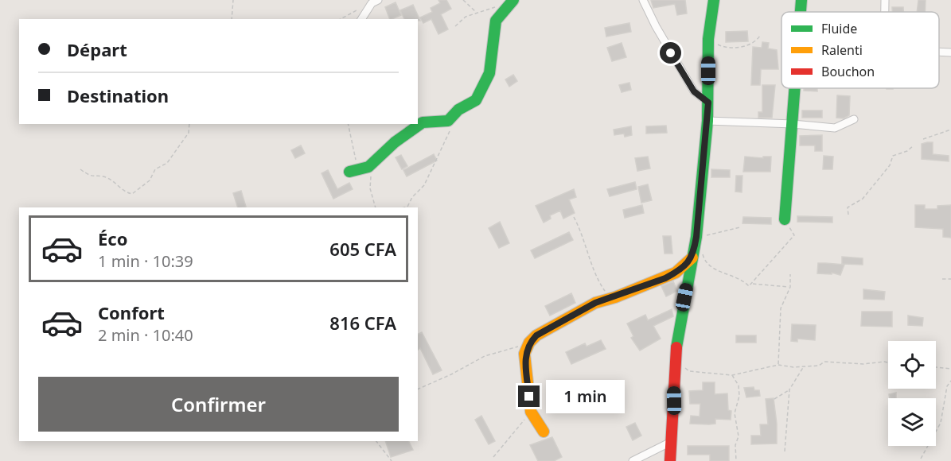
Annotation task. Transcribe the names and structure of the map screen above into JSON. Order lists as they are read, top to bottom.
{
  "legend": ["Fluide", "Ralenti", "Bouchon"],
  "page": {
    "banner": ["Départ", "Destination"],
    "list": [
      {
        "name": "Éco",
        "note": "1 min · 10:39",
        "value": "605 CFA"
      },
      {
        "name": "Confort",
        "note": "2 min · 10:40",
        "value": "816 CFA"
      }
    ],
    "buttons": "Confirmer",
    "bubble": "1 min"
  }
}
